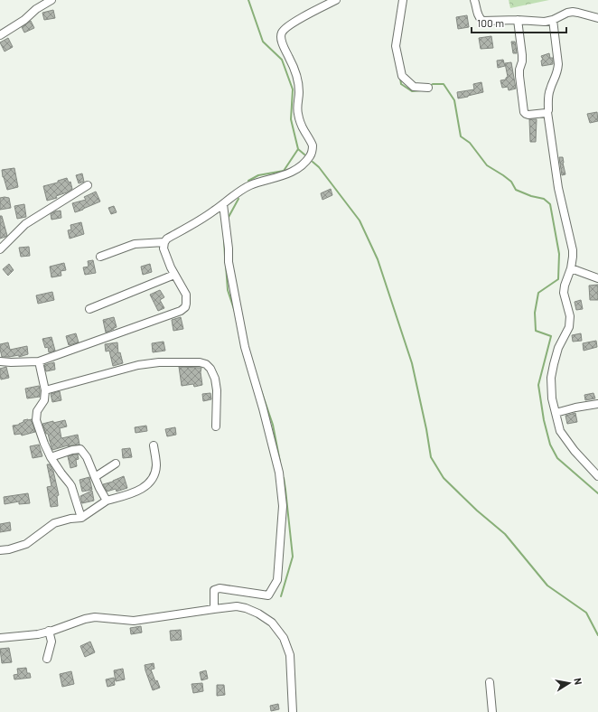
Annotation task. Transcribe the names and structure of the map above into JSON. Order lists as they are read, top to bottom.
{
  "scale_bar": "100 m",
  "north": "right"
}
